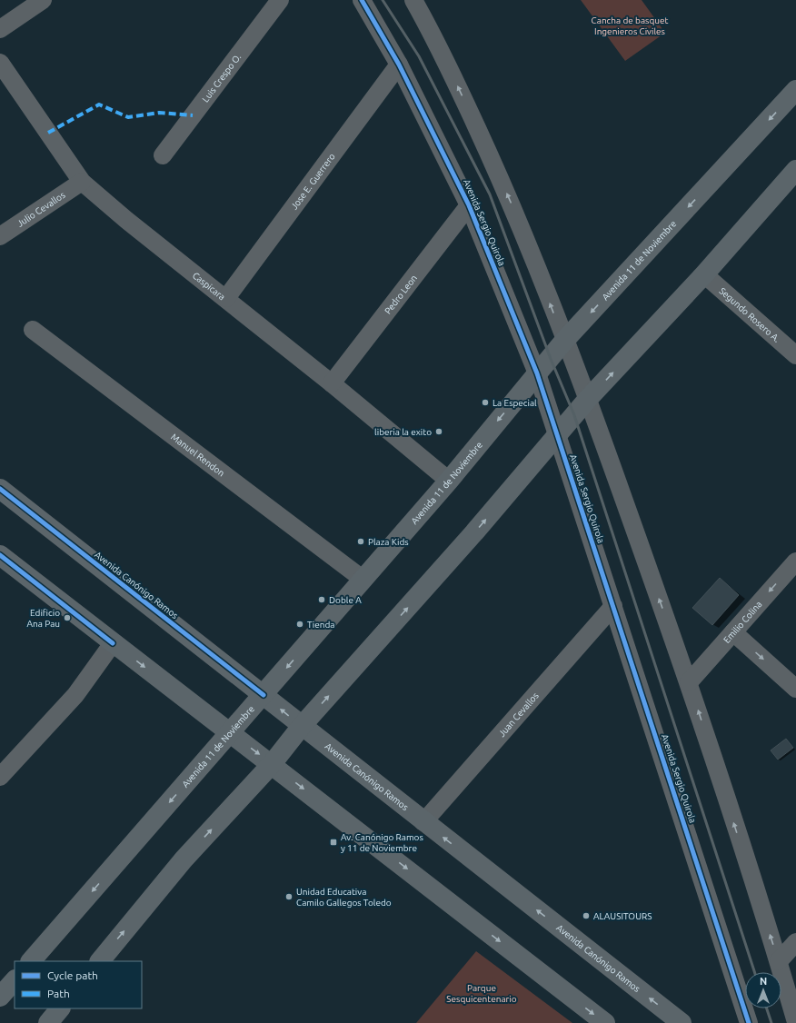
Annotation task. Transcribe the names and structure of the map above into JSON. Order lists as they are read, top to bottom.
{
  "streets": {
    "main road": ["Avenida 11 de Noviembre", "Avenida Canónigo Ramos"],
    "street": [
      "Luis Crespo O.",
      "Jose E. Guerrero",
      "Julio Cevallos",
      "Avenida Sergio Quirola",
      "Caspicara",
      "Pedro Leon",
      "Segundo Rosero A.",
      "Manuel Rendon",
      "Emilio Colina",
      "Juan Cevallos"
    ]
  },
  "crossings": [
    ["Jose E. Guerrero", "Avenida Sergio Quirola"],
    ["Jose E. Guerrero", "Caspicara"],
    ["Julio Cevallos", "Caspicara"],
    ["Avenida Sergio Quirola", "Avenida 11 de Noviembre"],
    ["Avenida Sergio Quirola", "Pedro Leon"],
    ["Avenida Sergio Quirola", "Juan Cevallos"],
    ["Avenida 11 de Noviembre", "Caspicara"],
    ["Avenida 11 de Noviembre", "Manuel Rendon"],
    ["Avenida 11 de Noviembre", "Avenida Canónigo Ramos"],
    ["Caspicara", "Pedro Leon"],
    ["Avenida Canónigo Ramos", "Juan Cevallos"]
  ],
  "one_way": ["Emilio Colina"],
  "parks": ["Cancha de basquet Ingenieros Civiles", "Parque Sesquicentenario"],
  "places": {
    "other": [
      "La Especial",
      "liberia la exito",
      "Plaza Kids",
      "Doble A",
      "Edificio Ana Pau",
      "Tienda",
      "Unidad Educativa Camilo Gallegos Toledo",
      "ALAUSITOURS"
    ],
    "transit": ["Av. Canónigo Ramos y 11 de Noviembre"]
  },
  "legend": ["Cycle path", "Path"],
  "north": "top"
}
